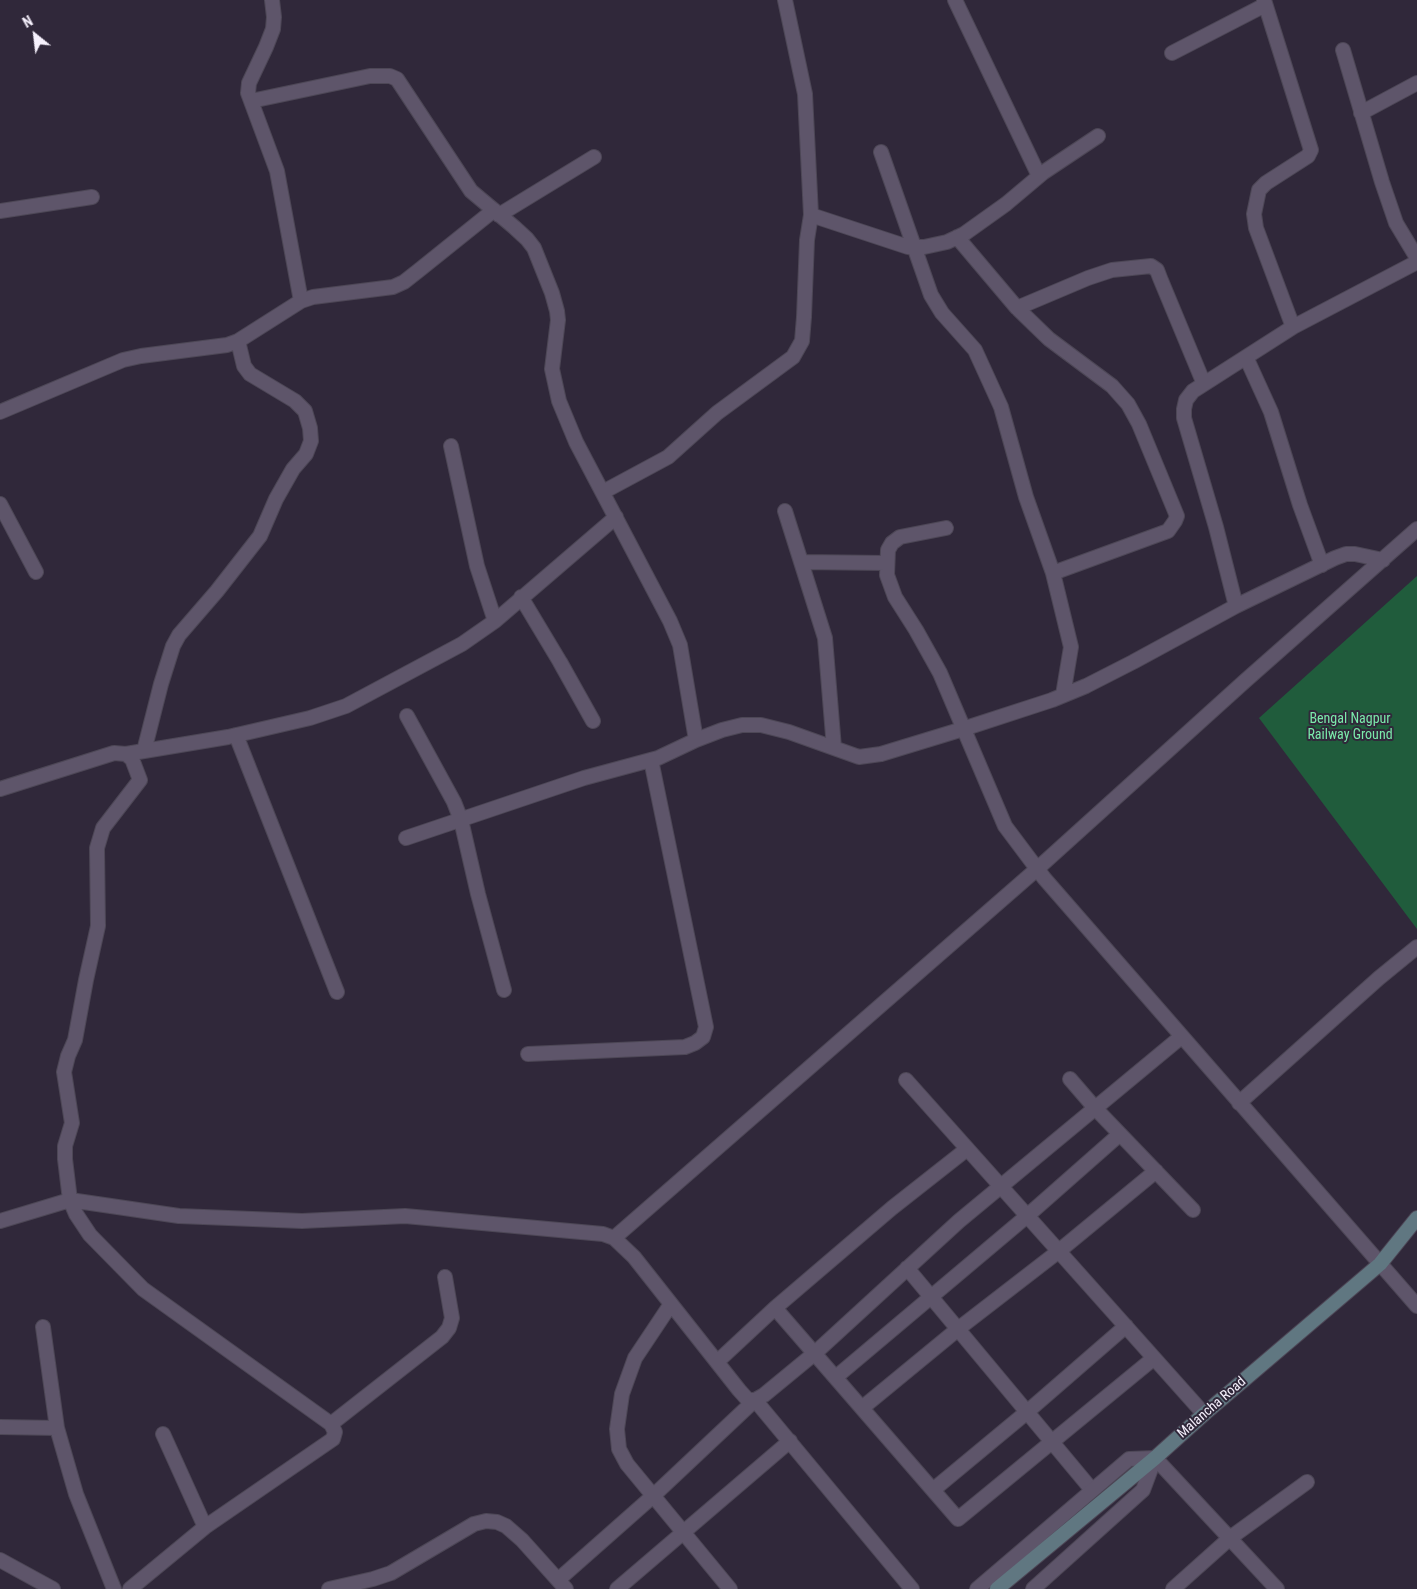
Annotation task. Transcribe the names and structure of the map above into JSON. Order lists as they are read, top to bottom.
{
  "streets": {
    "main road": ["Malancha Road"]
  },
  "parks": ["Bengal Nagpur Railway Ground"],
  "north": "top left"
}
